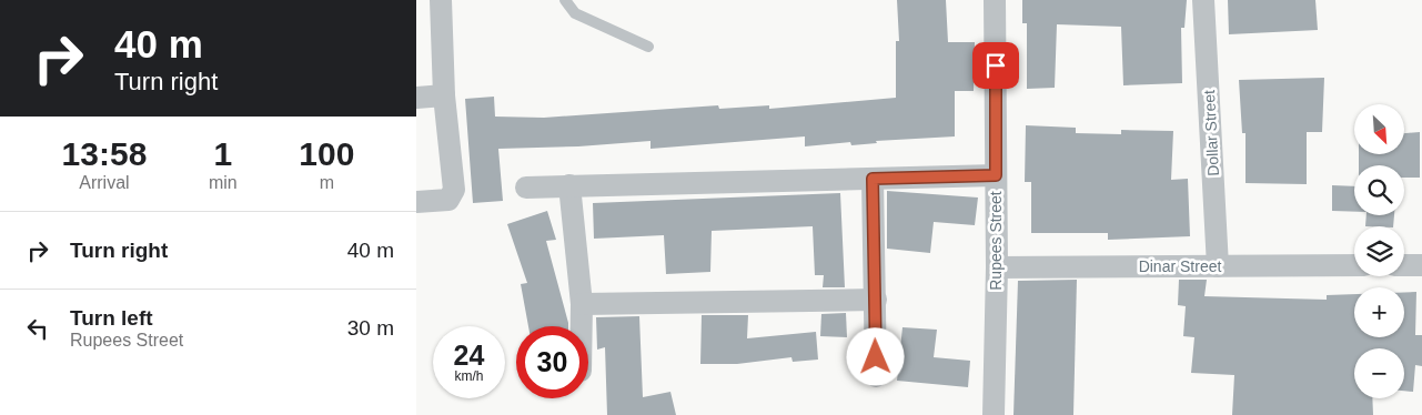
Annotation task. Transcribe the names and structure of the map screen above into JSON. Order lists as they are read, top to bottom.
{
  "streets": {
    "street": ["Dollar Street", "Rupees Street", "Dinar Street"]
  },
  "crossings": [
    ["Dollar Street", "Dinar Street"],
    ["Rupees Street", "Dinar Street"]
  ],
  "north": "bottom right",
  "page": {
    "turn": ["40 m", "Turn right"],
    "map_buttons": ["+", "−"],
    "eta": [
      "13:58",
      "Arrival",
      "1",
      "min",
      "100",
      "m"
    ],
    "list": [
      {
        "name": "Turn right",
        "value": "40 m"
      },
      {
        "name": "Turn left",
        "note": "Rupees Street",
        "value": "30 m"
      }
    ],
    "speed": "24 km/h",
    "limit": "30"
  }
}
